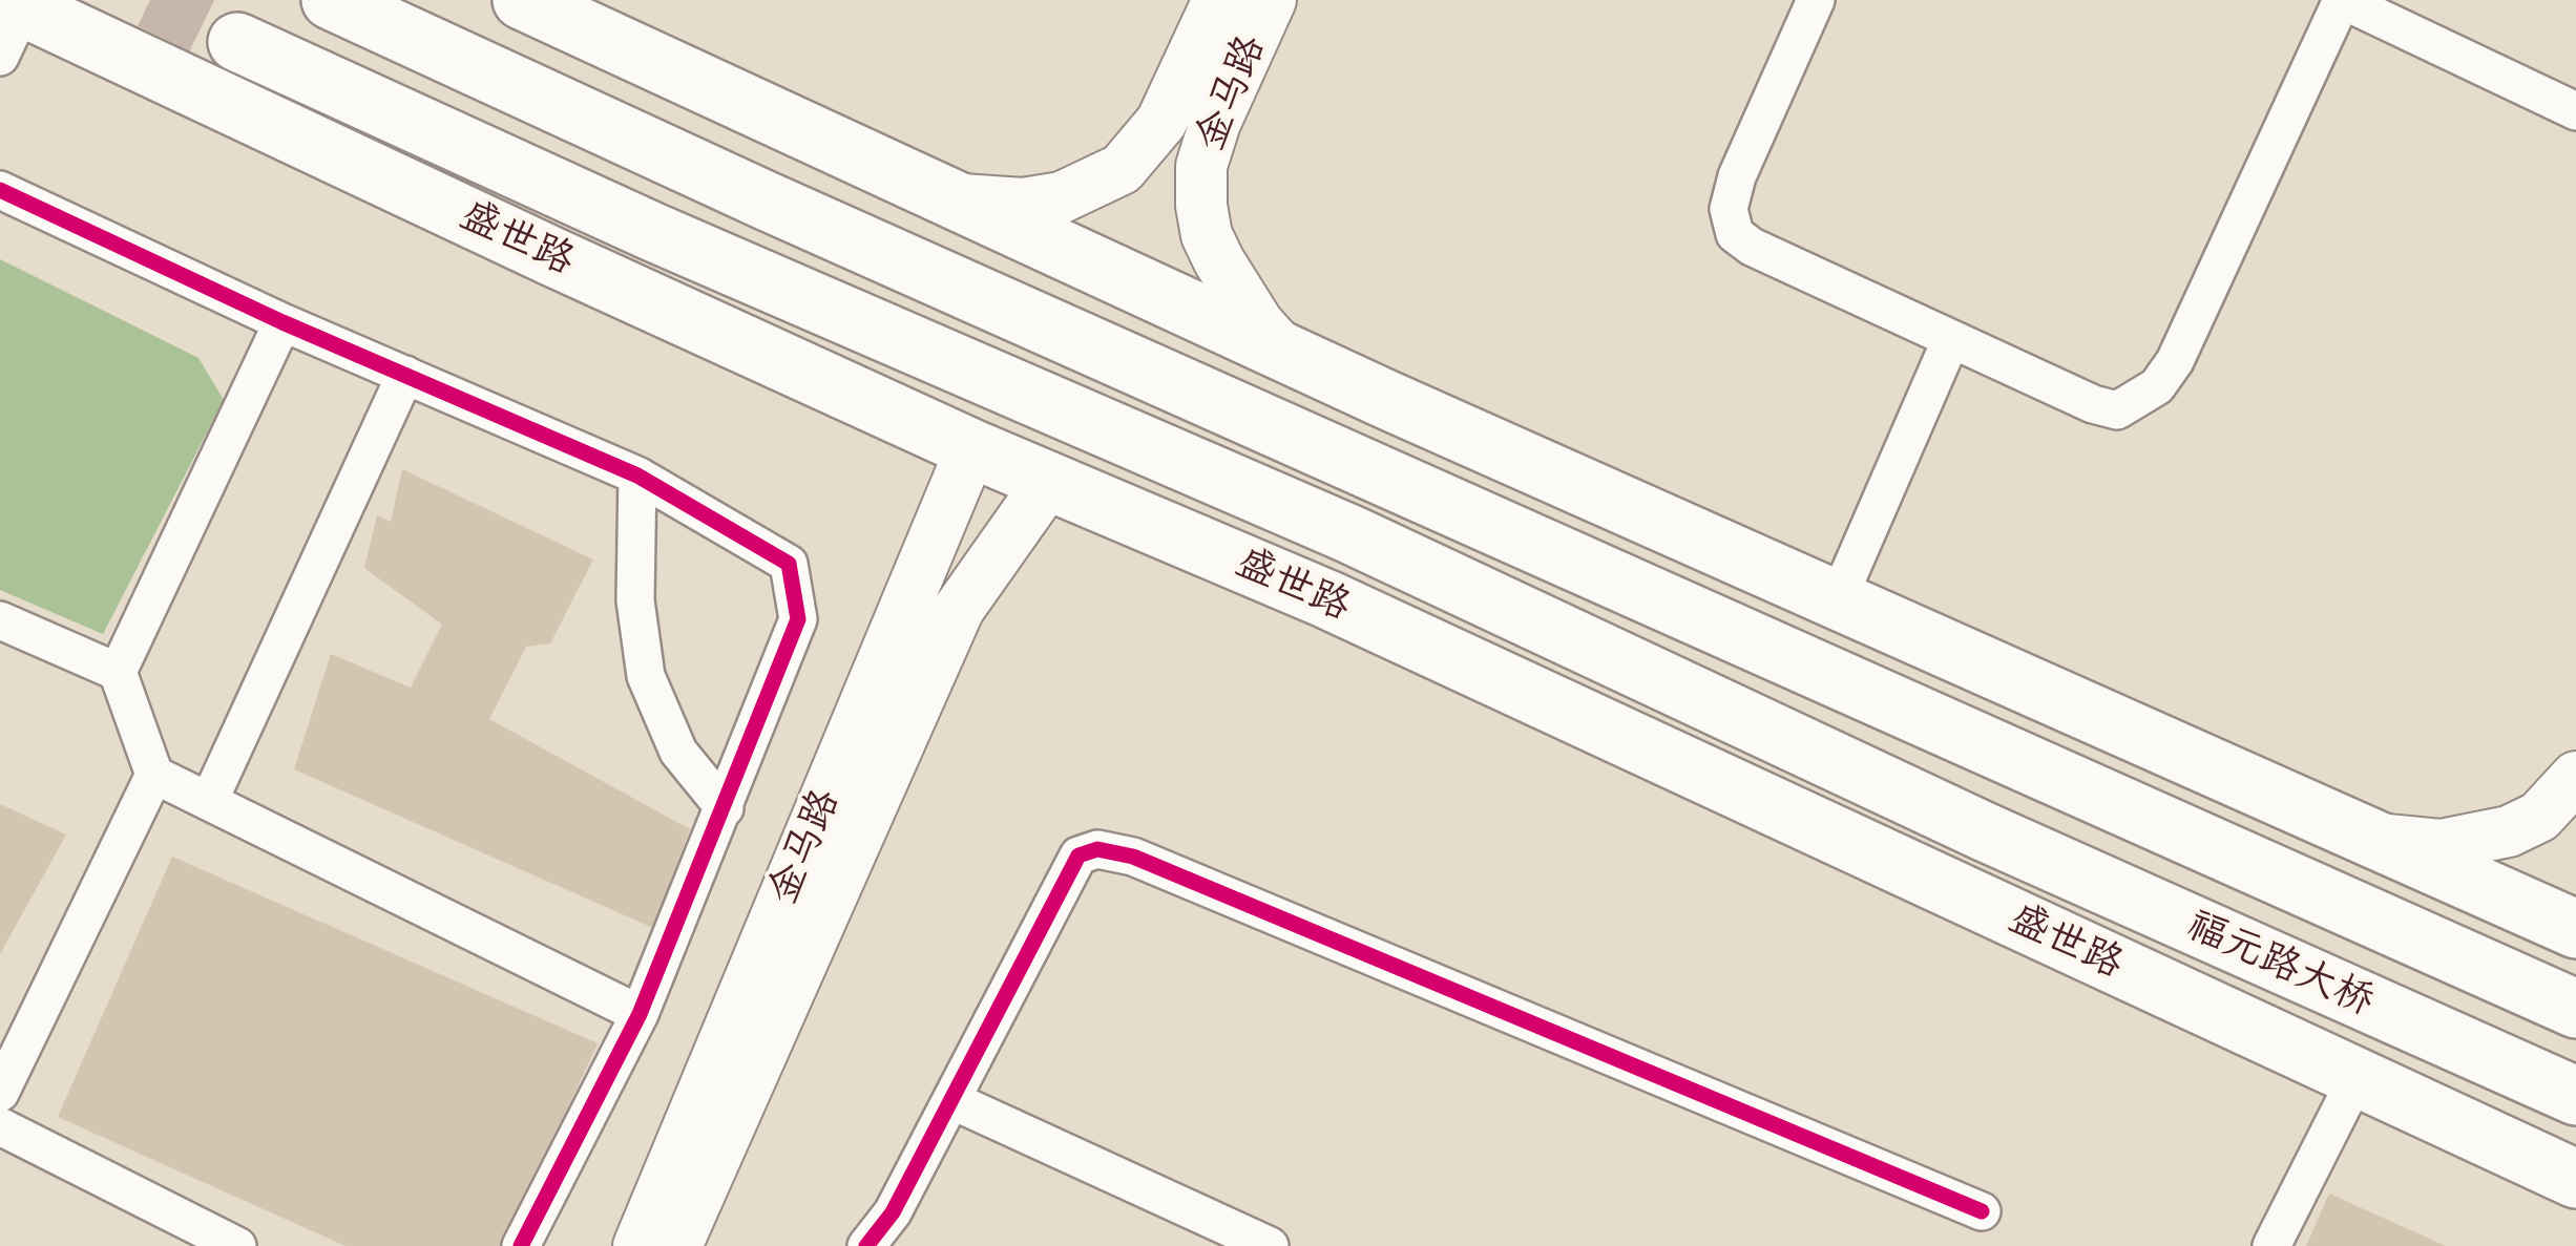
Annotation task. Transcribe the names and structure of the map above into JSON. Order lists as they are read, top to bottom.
{
  "streets": {
    "main road": ["盛世路", "福元路大桥"],
    "street": ["金马路"]
  },
  "crossings": [
    ["金马路", "盛世路"]
  ]
}
